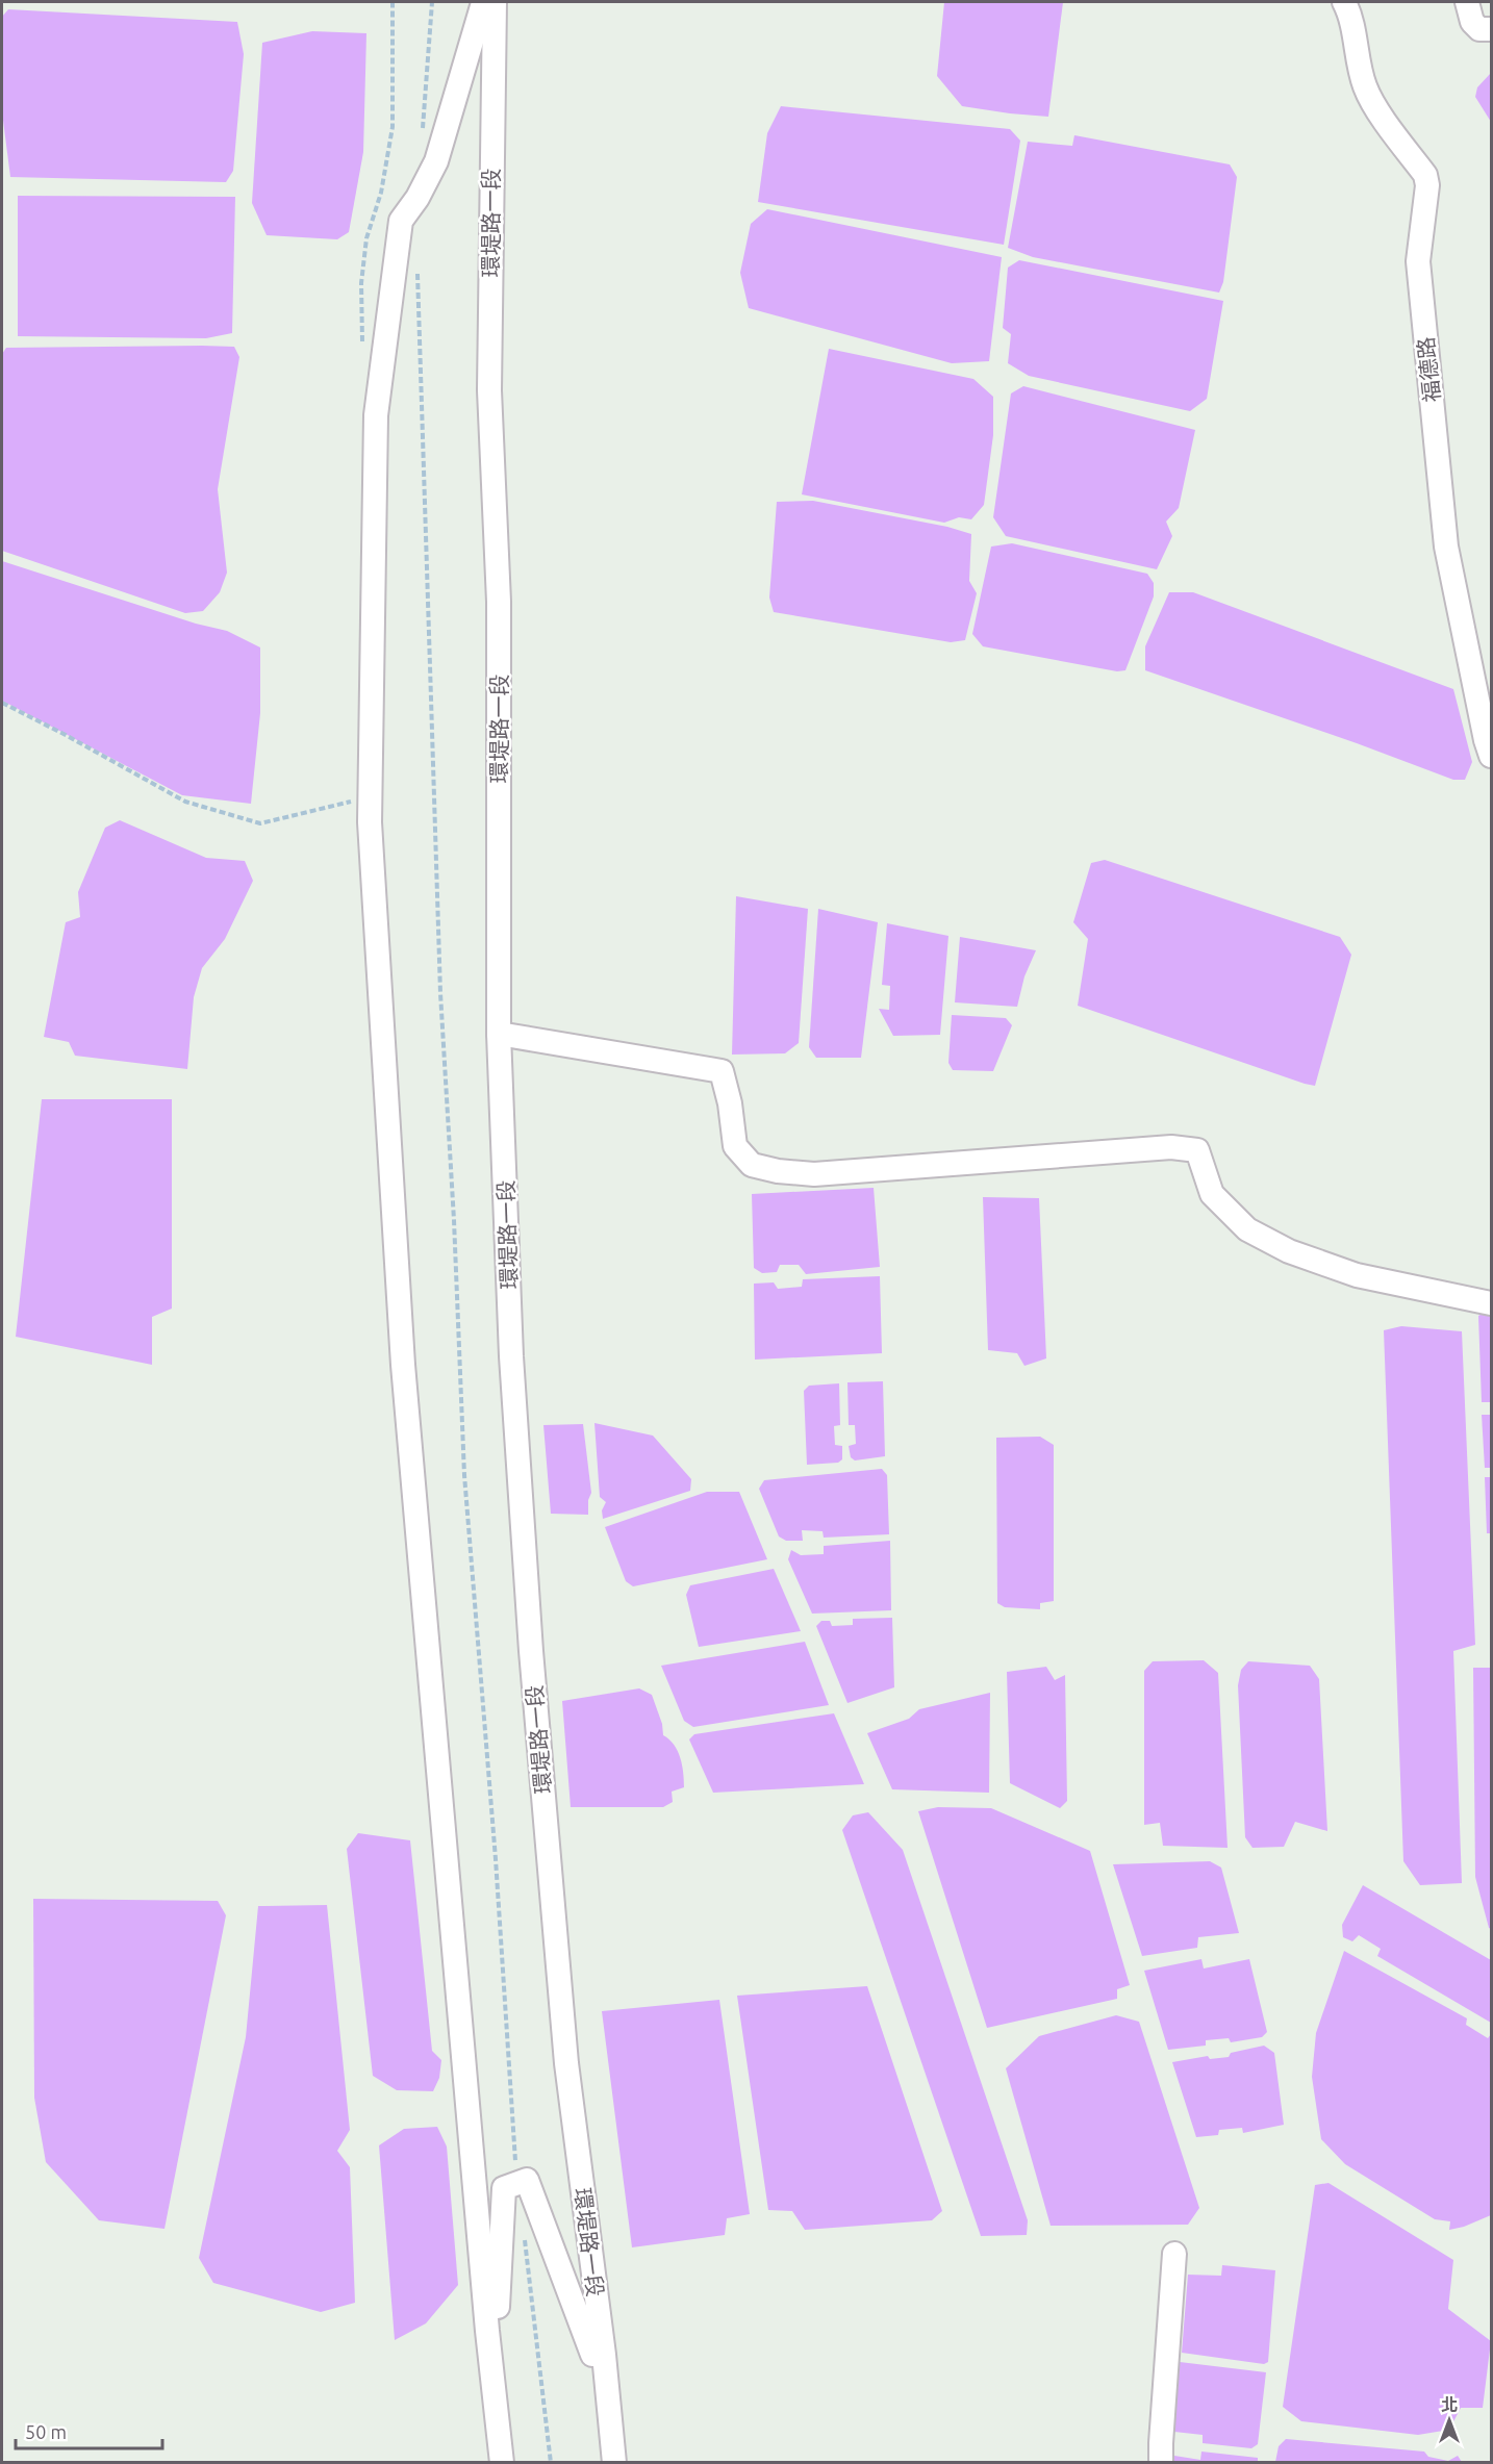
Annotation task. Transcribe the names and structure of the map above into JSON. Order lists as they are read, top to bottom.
{
  "streets": {
    "street": ["環堤路一段", "福德路"]
  },
  "scale_bar": "50 m",
  "north": "top"
}
